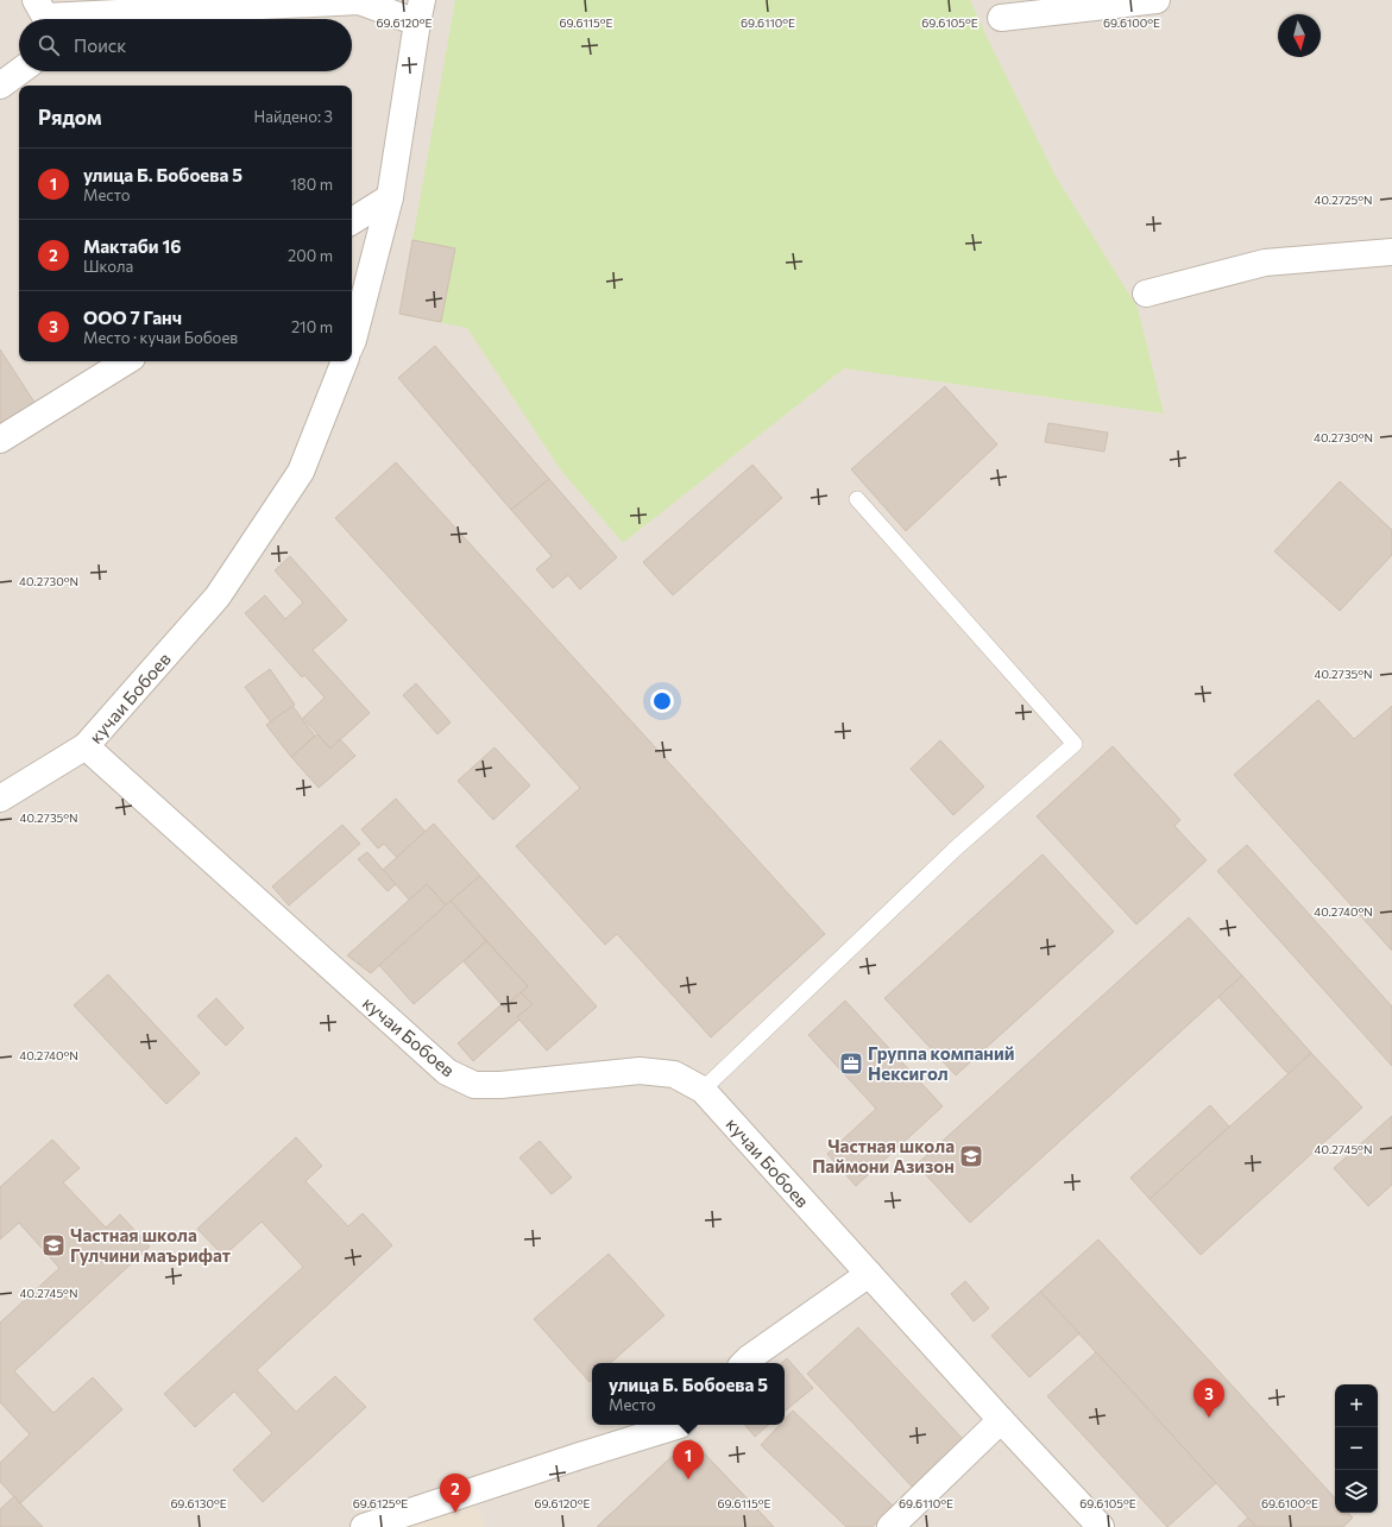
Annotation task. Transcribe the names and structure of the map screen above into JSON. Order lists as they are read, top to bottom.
{
  "streets": {
    "street": ["кучаи Бобоев"]
  },
  "places": {
    "office": ["Группа компаний Нексигол"],
    "school or university": ["Частная школа Паймони Азизон", "Частная школа Гулчини маърифат"]
  },
  "north": "bottom",
  "page": {
    "search": "Поиск",
    "heading": ["Рядом", "Найдено: 3"],
    "list": [
      {
        "mark": "1",
        "name": "улица Б. Бобоева 5",
        "note": "Место",
        "value": "180 m"
      },
      {
        "mark": "2",
        "name": "Мактаби 16",
        "note": "Школа",
        "value": "200 m"
      },
      {
        "mark": "3",
        "name": "ООО 7 Ганч",
        "note": "Место · кучаи Бобоев",
        "value": "210 m"
      }
    ],
    "popup": ["улица Б. Бобоева 5", "Место"],
    "pins": ["3", "1", "2"],
    "map_buttons": ["+", "−"]
  },
  "coordinates": [
    "69.6120°E",
    "69.6115°E",
    "69.6110°E",
    "69.6105°E",
    "69.6100°E",
    "40.2725°N",
    "40.2730°N",
    "40.2735°N",
    "40.2740°N",
    "40.2745°N",
    "69.6130°E",
    "69.6125°E"
  ]
}
